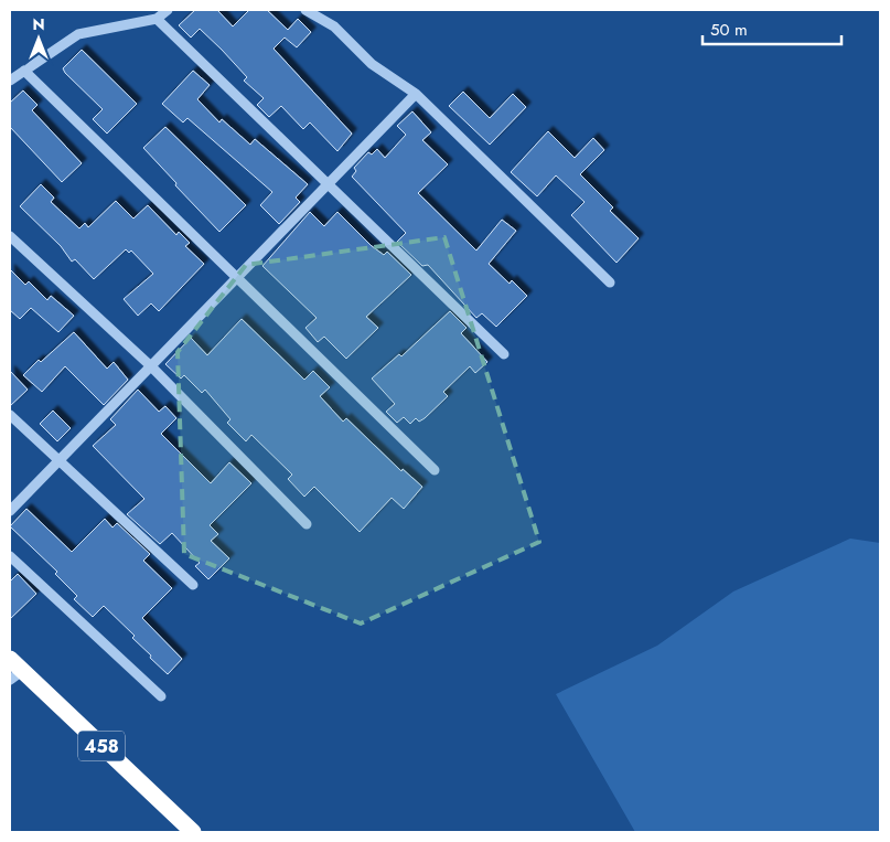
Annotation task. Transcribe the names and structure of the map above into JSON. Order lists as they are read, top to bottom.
{
  "streets": {
    "highway": ["458"]
  },
  "scale_bar": "50 m",
  "north": "top"
}
